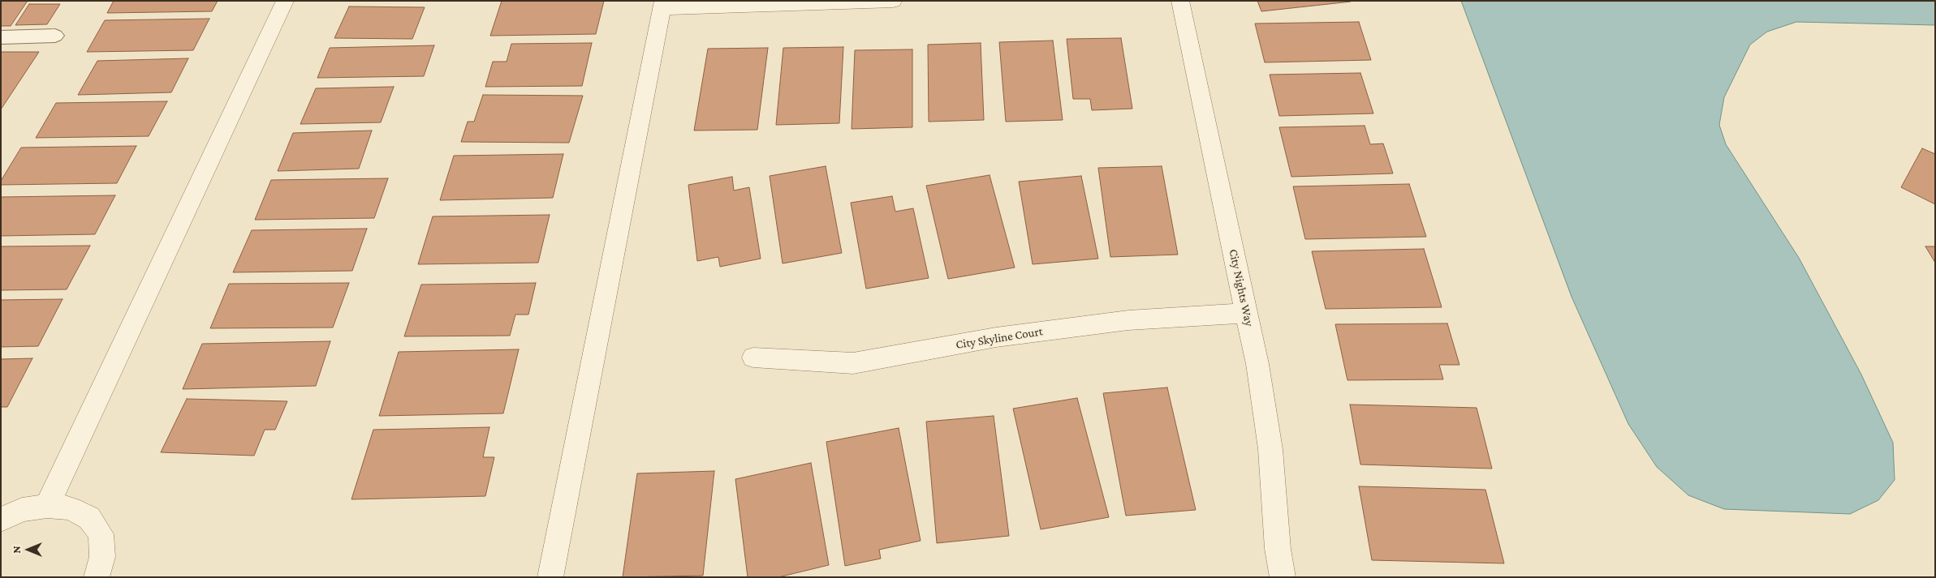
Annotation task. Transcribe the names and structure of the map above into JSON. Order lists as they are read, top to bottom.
{
  "streets": {
    "street": ["City Nights Way", "City Skyline Court"]
  },
  "crossings": [
    ["City Nights Way", "City Skyline Court"]
  ],
  "north": "left"
}
